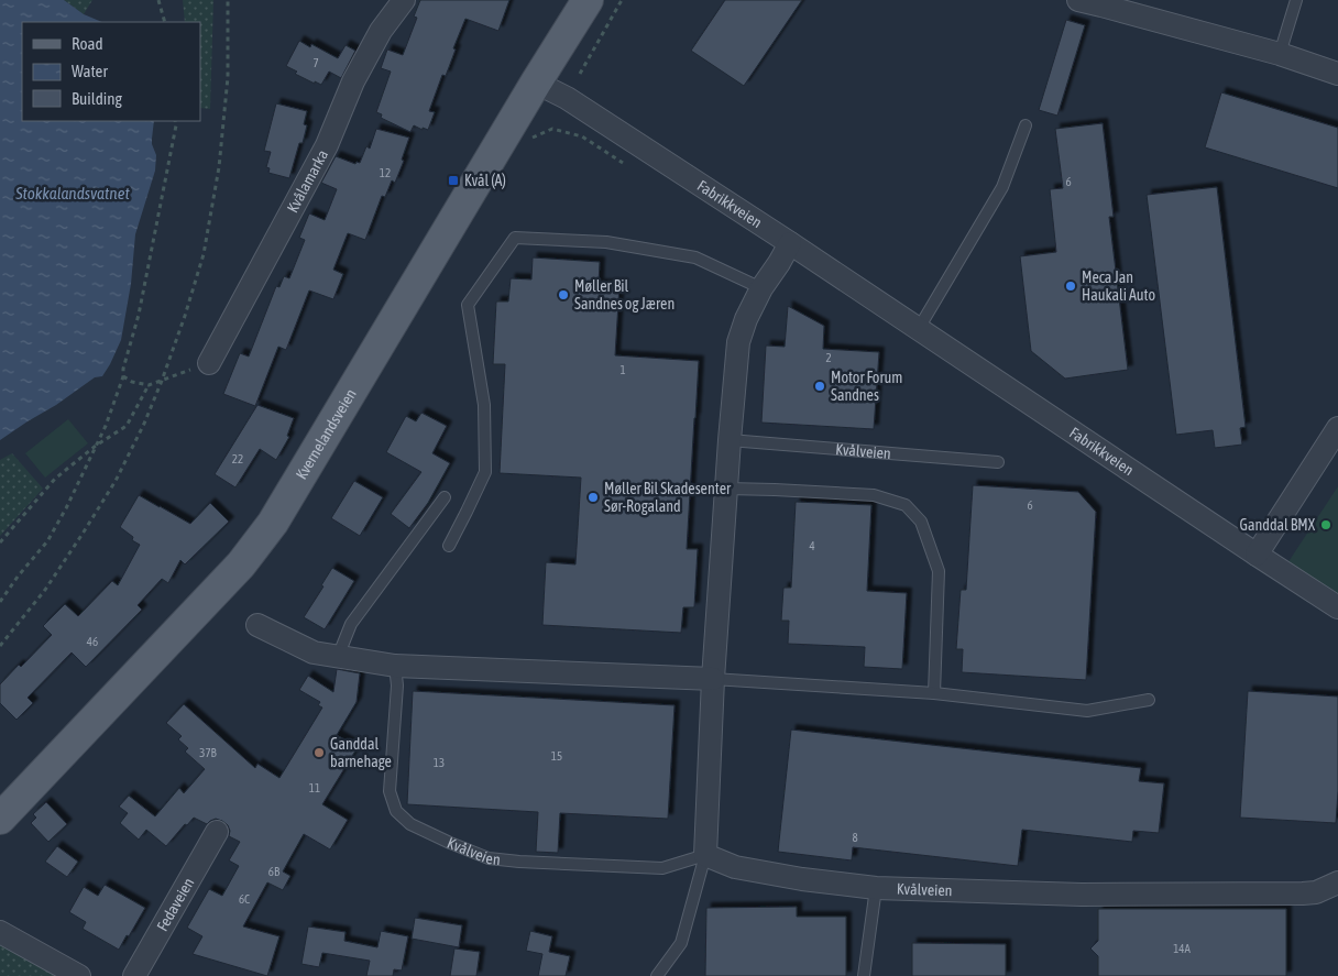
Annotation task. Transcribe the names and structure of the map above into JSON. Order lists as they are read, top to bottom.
{
  "streets": {
    "main road": ["Kvernelandsveien"],
    "street": [
      "Kvålamarka",
      "Fabrikkveien",
      "Kvålveien",
      "Fedaveien"
    ]
  },
  "crossings": [
    ["Fabrikkveien", "Kvernelandsveien"]
  ],
  "water": ["Stokkalandsvatnet"],
  "places": {
    "transit": ["Kvål (A)"],
    "other": [
      "Meca Jan Haukali Auto",
      "Møller Bil Sandnes og Jæren",
      "Motor Forum Sandnes",
      "Møller Bil Skadesenter Sør-Rogaland",
      "Ganddal BMX",
      "Ganddal barnehage"
    ]
  },
  "house_numbers": [
    "7",
    "12",
    "6",
    "2",
    "1",
    "22",
    "6",
    "4",
    "46",
    "37B",
    "15",
    "13",
    "11",
    "8",
    "6B",
    "6C",
    "14A"
  ],
  "legend": ["Road", "Water", "Building"]
}
